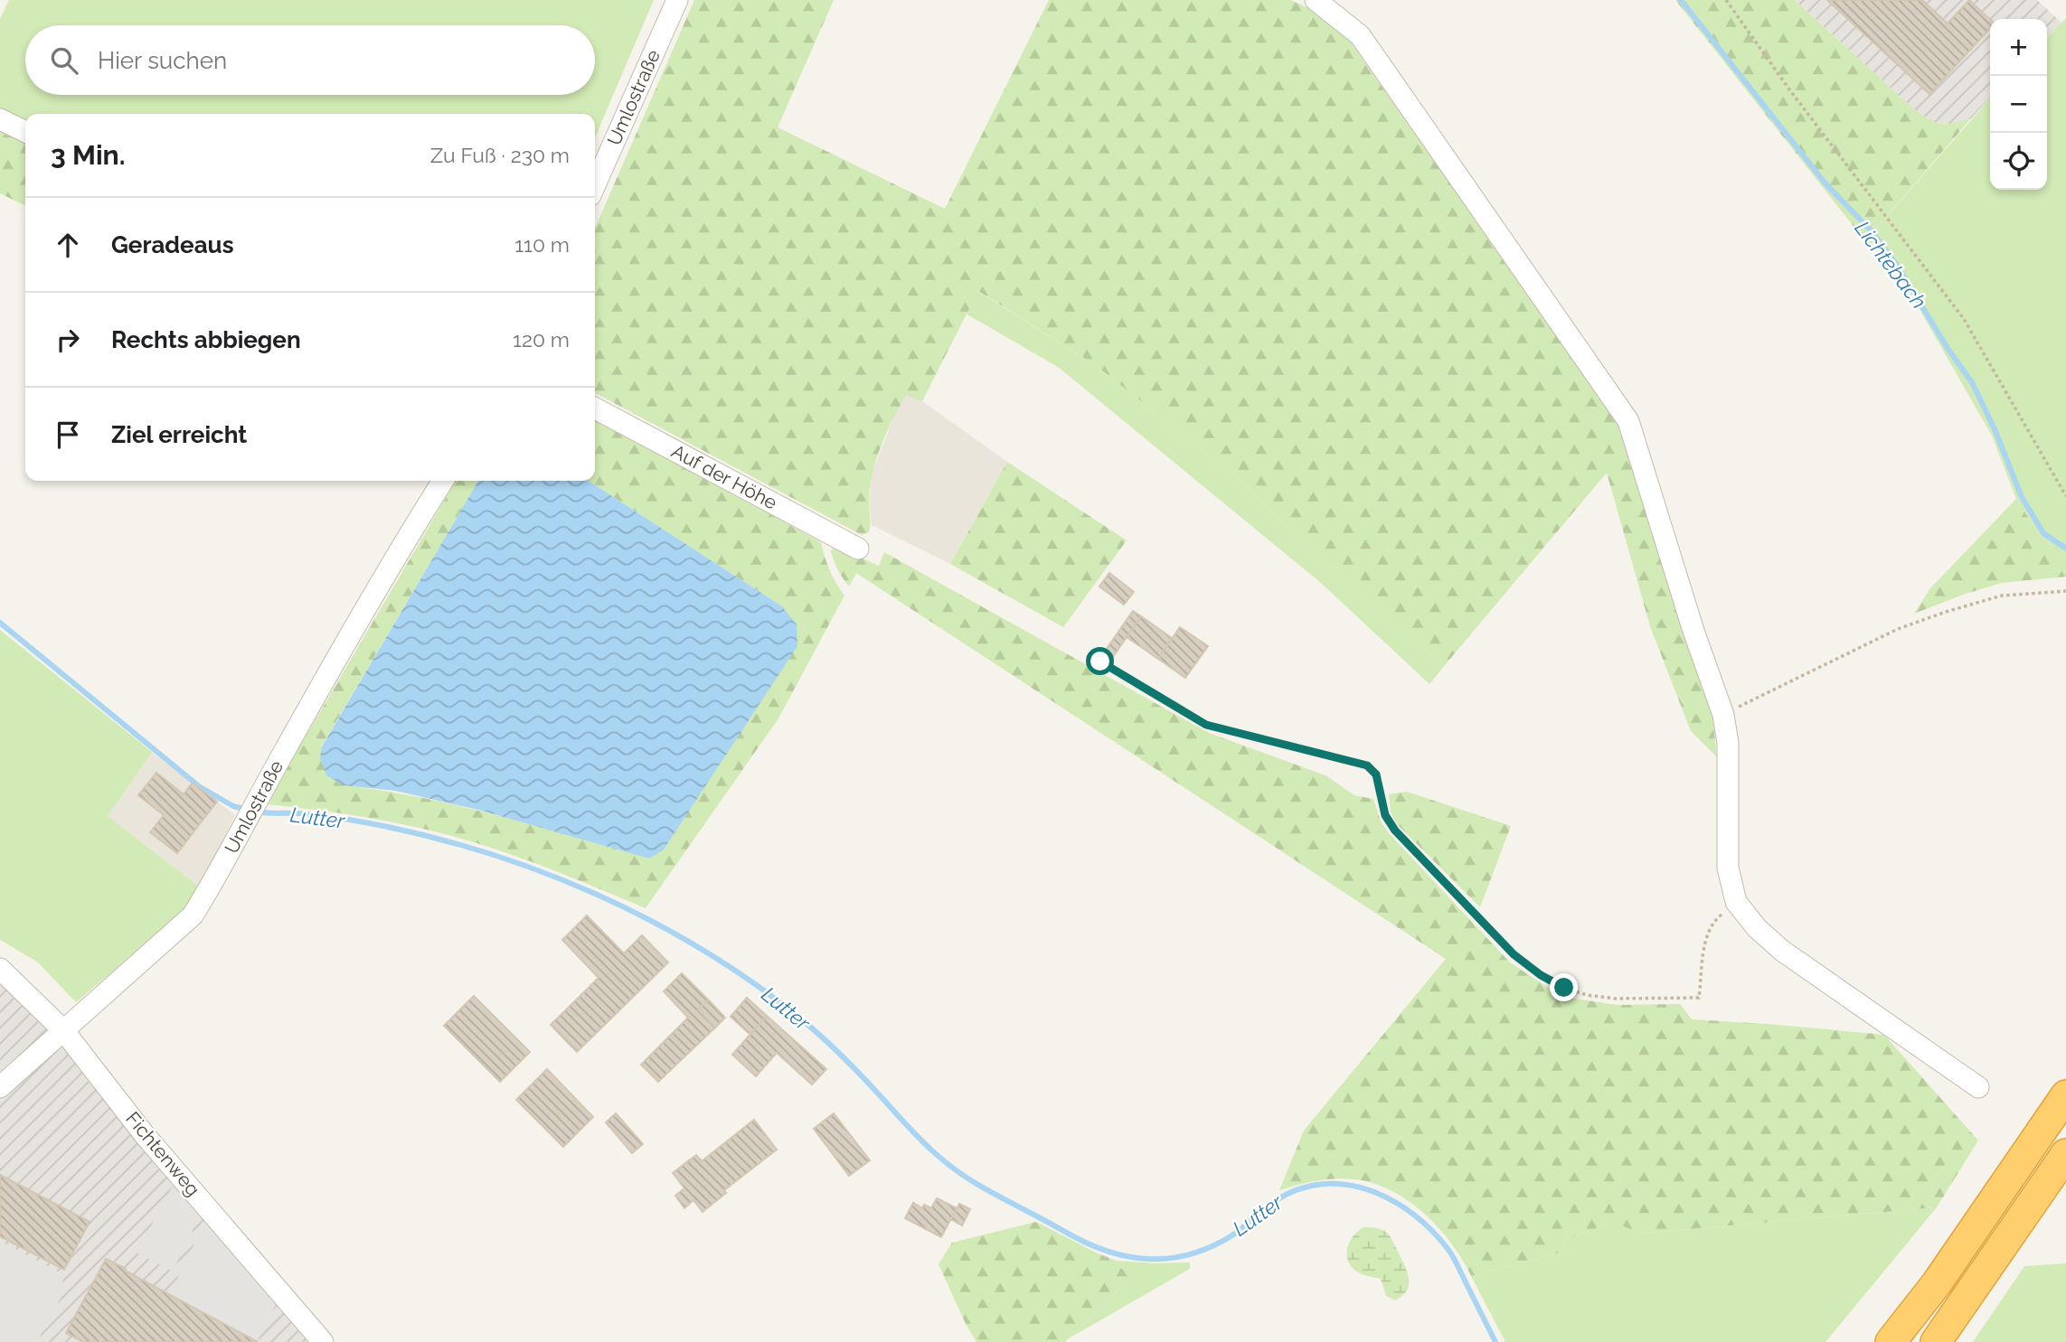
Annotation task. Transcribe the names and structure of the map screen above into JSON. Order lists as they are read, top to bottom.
{
  "streets": {
    "street": ["Umlostraße", "Auf der Höhe", "Fichtenweg"]
  },
  "crossings": [
    ["Umlostraße", "Fichtenweg"]
  ],
  "water": ["Lichtebach", "Lutter"],
  "page": {
    "map_buttons": ["+", "−"],
    "search": "Hier suchen",
    "heading": ["3 Min.", "Zu Fuß · 230 m"],
    "list": [
      ["Geradeaus", "110 m"],
      ["Rechts abbiegen", "120 m"],
      "Ziel erreicht"
    ]
  }
}
